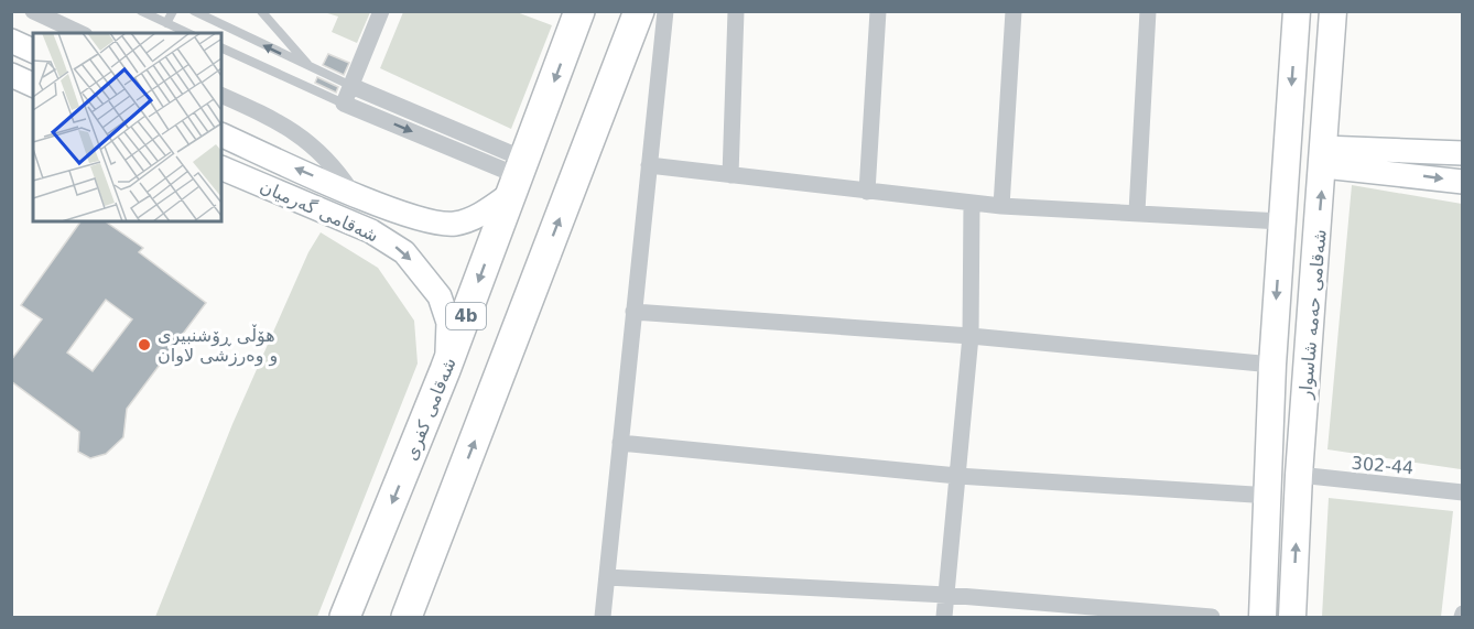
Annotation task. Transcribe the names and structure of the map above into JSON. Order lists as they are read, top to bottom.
{
  "streets": {
    "highway": ["4b", "شەقامی کفری"],
    "main road": ["شەقامی گەرمیان", "شەقامی حەمە شاسوار"],
    "street": ["302-44"]
  },
  "crossings": [
    ["شەقامی گەرمیان", "شەقامی کفری"],
    ["شەقامی حەمە شاسوار", "302-44"]
  ],
  "places": ["هۆڵی ڕۆشنبیری و وەرزشی لاوان"]
}
